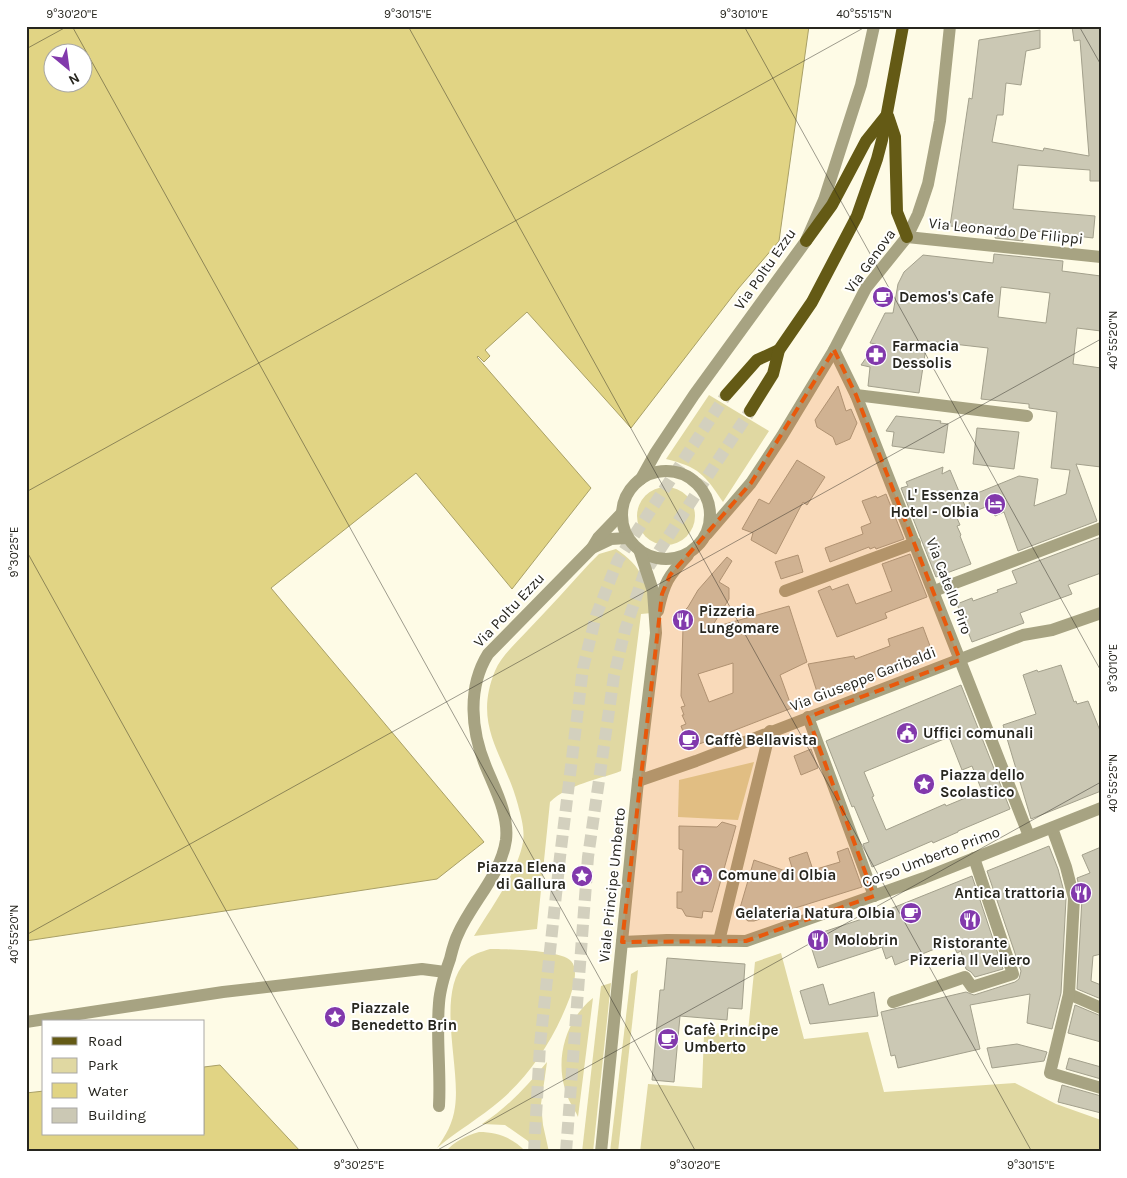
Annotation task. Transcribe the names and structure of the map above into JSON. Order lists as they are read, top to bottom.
{
  "streets": {
    "street": [
      "Via Leonardo De Filippi",
      "Via Genova",
      "Via Poltu Ezzu",
      "Via Catello Piro",
      "Via Giuseppe Garibaldi",
      "Corso Umberto Primo",
      "Viale Principe Umberto"
    ]
  },
  "crossings": [
    ["Via Leonardo De Filippi", "Via Genova"],
    ["Via Genova", "Via Poltu Ezzu"],
    ["Via Genova", "Via Catello Piro"],
    ["Via Genova", "Viale Principe Umberto"],
    ["Via Poltu Ezzu", "Viale Principe Umberto"],
    ["Via Catello Piro", "Via Giuseppe Garibaldi"],
    ["Via Catello Piro", "Corso Umberto Primo"],
    ["Via Giuseppe Garibaldi", "Viale Principe Umberto"],
    ["Corso Umberto Primo", "Viale Principe Umberto"]
  ],
  "places": {
    "cafe": [
      "Demos's Cafe",
      "Caffè Bellavista",
      "Gelateria Natura Olbia",
      "Cafè Principe Umberto"
    ],
    "pharmacy": ["Farmacia Dessolis"],
    "hotel": ["L' Essenza Hotel - Olbia"],
    "restaurant": [
      "Pizzeria Lungomare",
      "Antica trattoria",
      "Ristorante Pizzeria Il Veliero",
      "Molobrin"
    ],
    "public building": ["Uffici comunali", "Comune di Olbia"],
    "place": ["Piazza dello Scolastico", "Piazza Elena di Gallura", "Piazzale Benedetto Brin"]
  },
  "legend": [
    "Road",
    "Park",
    "Water",
    "Building"
  ],
  "north": "bottom right",
  "coordinates": [
    "9°30'20\"E",
    "9°30'15\"E",
    "9°30'10\"E",
    "40°55'15\"N",
    "40°55'20\"N",
    "9°30'25\"E",
    "40°55'25\"N"
  ]
}
